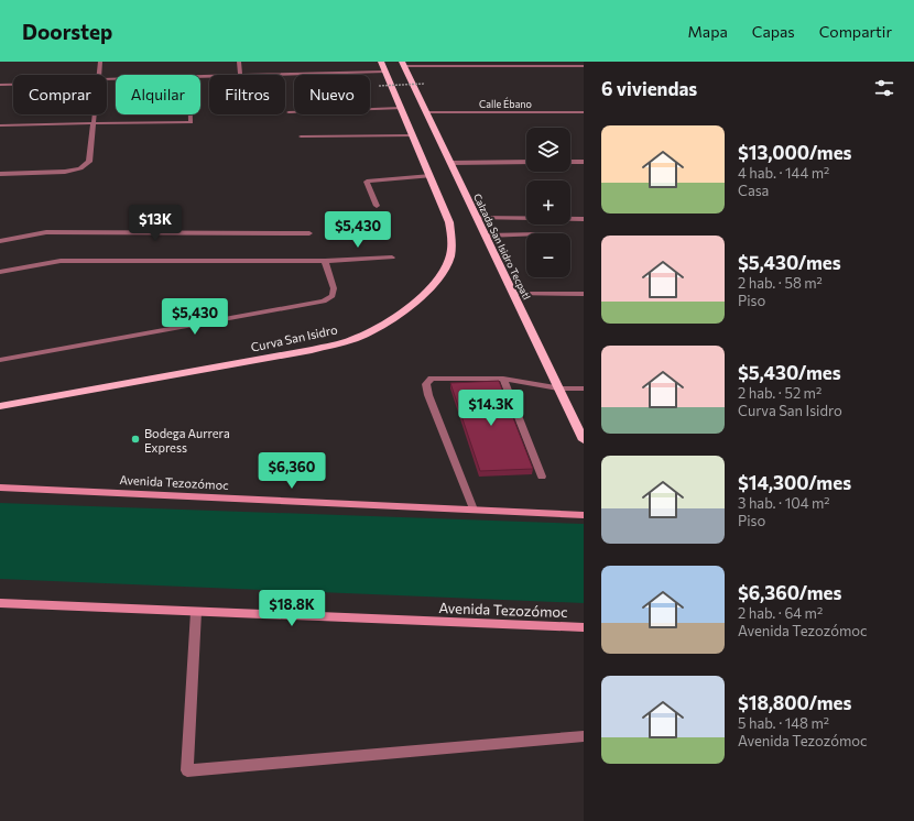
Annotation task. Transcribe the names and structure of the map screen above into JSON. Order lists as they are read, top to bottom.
{
  "streets": {
    "main road": ["Calzada San Isidro Tecpatl", "Curva San Isidro", "Avenida Tezozómoc"],
    "street": ["Calle Ébano"]
  },
  "crossings": [
    ["Calle Ébano", "Calzada San Isidro Tecpatl"]
  ],
  "places": ["Bodega Aurrera Express"],
  "page": {
    "header": "Doorstep",
    "nav": ["Mapa", "Capas", "Compartir"],
    "heading": "6 viviendas",
    "chip": [
      "Comprar",
      "Alquilar",
      "Filtros",
      "Nuevo"
    ],
    "list": [
      {
        "name": "$13,000/mes",
        "note": "4 hab. · 144 m² · Casa"
      },
      {
        "name": "$5,430/mes",
        "note": "2 hab. · 58 m² · Piso"
      },
      {
        "name": "$5,430/mes",
        "note": "2 hab. · 52 m² · Curva San Isidro"
      },
      {
        "name": "$14,300/mes",
        "note": "3 hab. · 104 m² · Piso"
      },
      {
        "name": "$6,360/mes",
        "note": "2 hab. · 64 m² · Avenida Tezozómoc"
      },
      {
        "name": "$18,800/mes",
        "note": "5 hab. · 148 m² · Avenida Tezozómoc"
      }
    ],
    "map_buttons": ["+", "−"],
    "price": [
      "$13K",
      "$5,430",
      "$5,430",
      "$14.3K",
      "$6,360",
      "$18.8K"
    ]
  }
}
